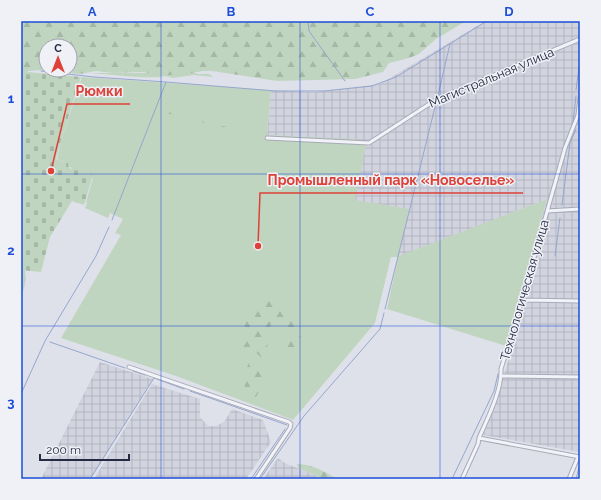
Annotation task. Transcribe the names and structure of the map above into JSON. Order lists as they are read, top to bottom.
{
  "streets": {
    "street": ["Магистральная улица", "Технологическая улица"]
  },
  "places": ["Рюмки", "Промышленный парк «Новоселье»"],
  "scale_bar": "200 m",
  "north": "top",
  "grid": {
    "columns": [
      "A",
      "B",
      "C",
      "D"
    ],
    "rows": ["1", "2", "3"]
  }
}
